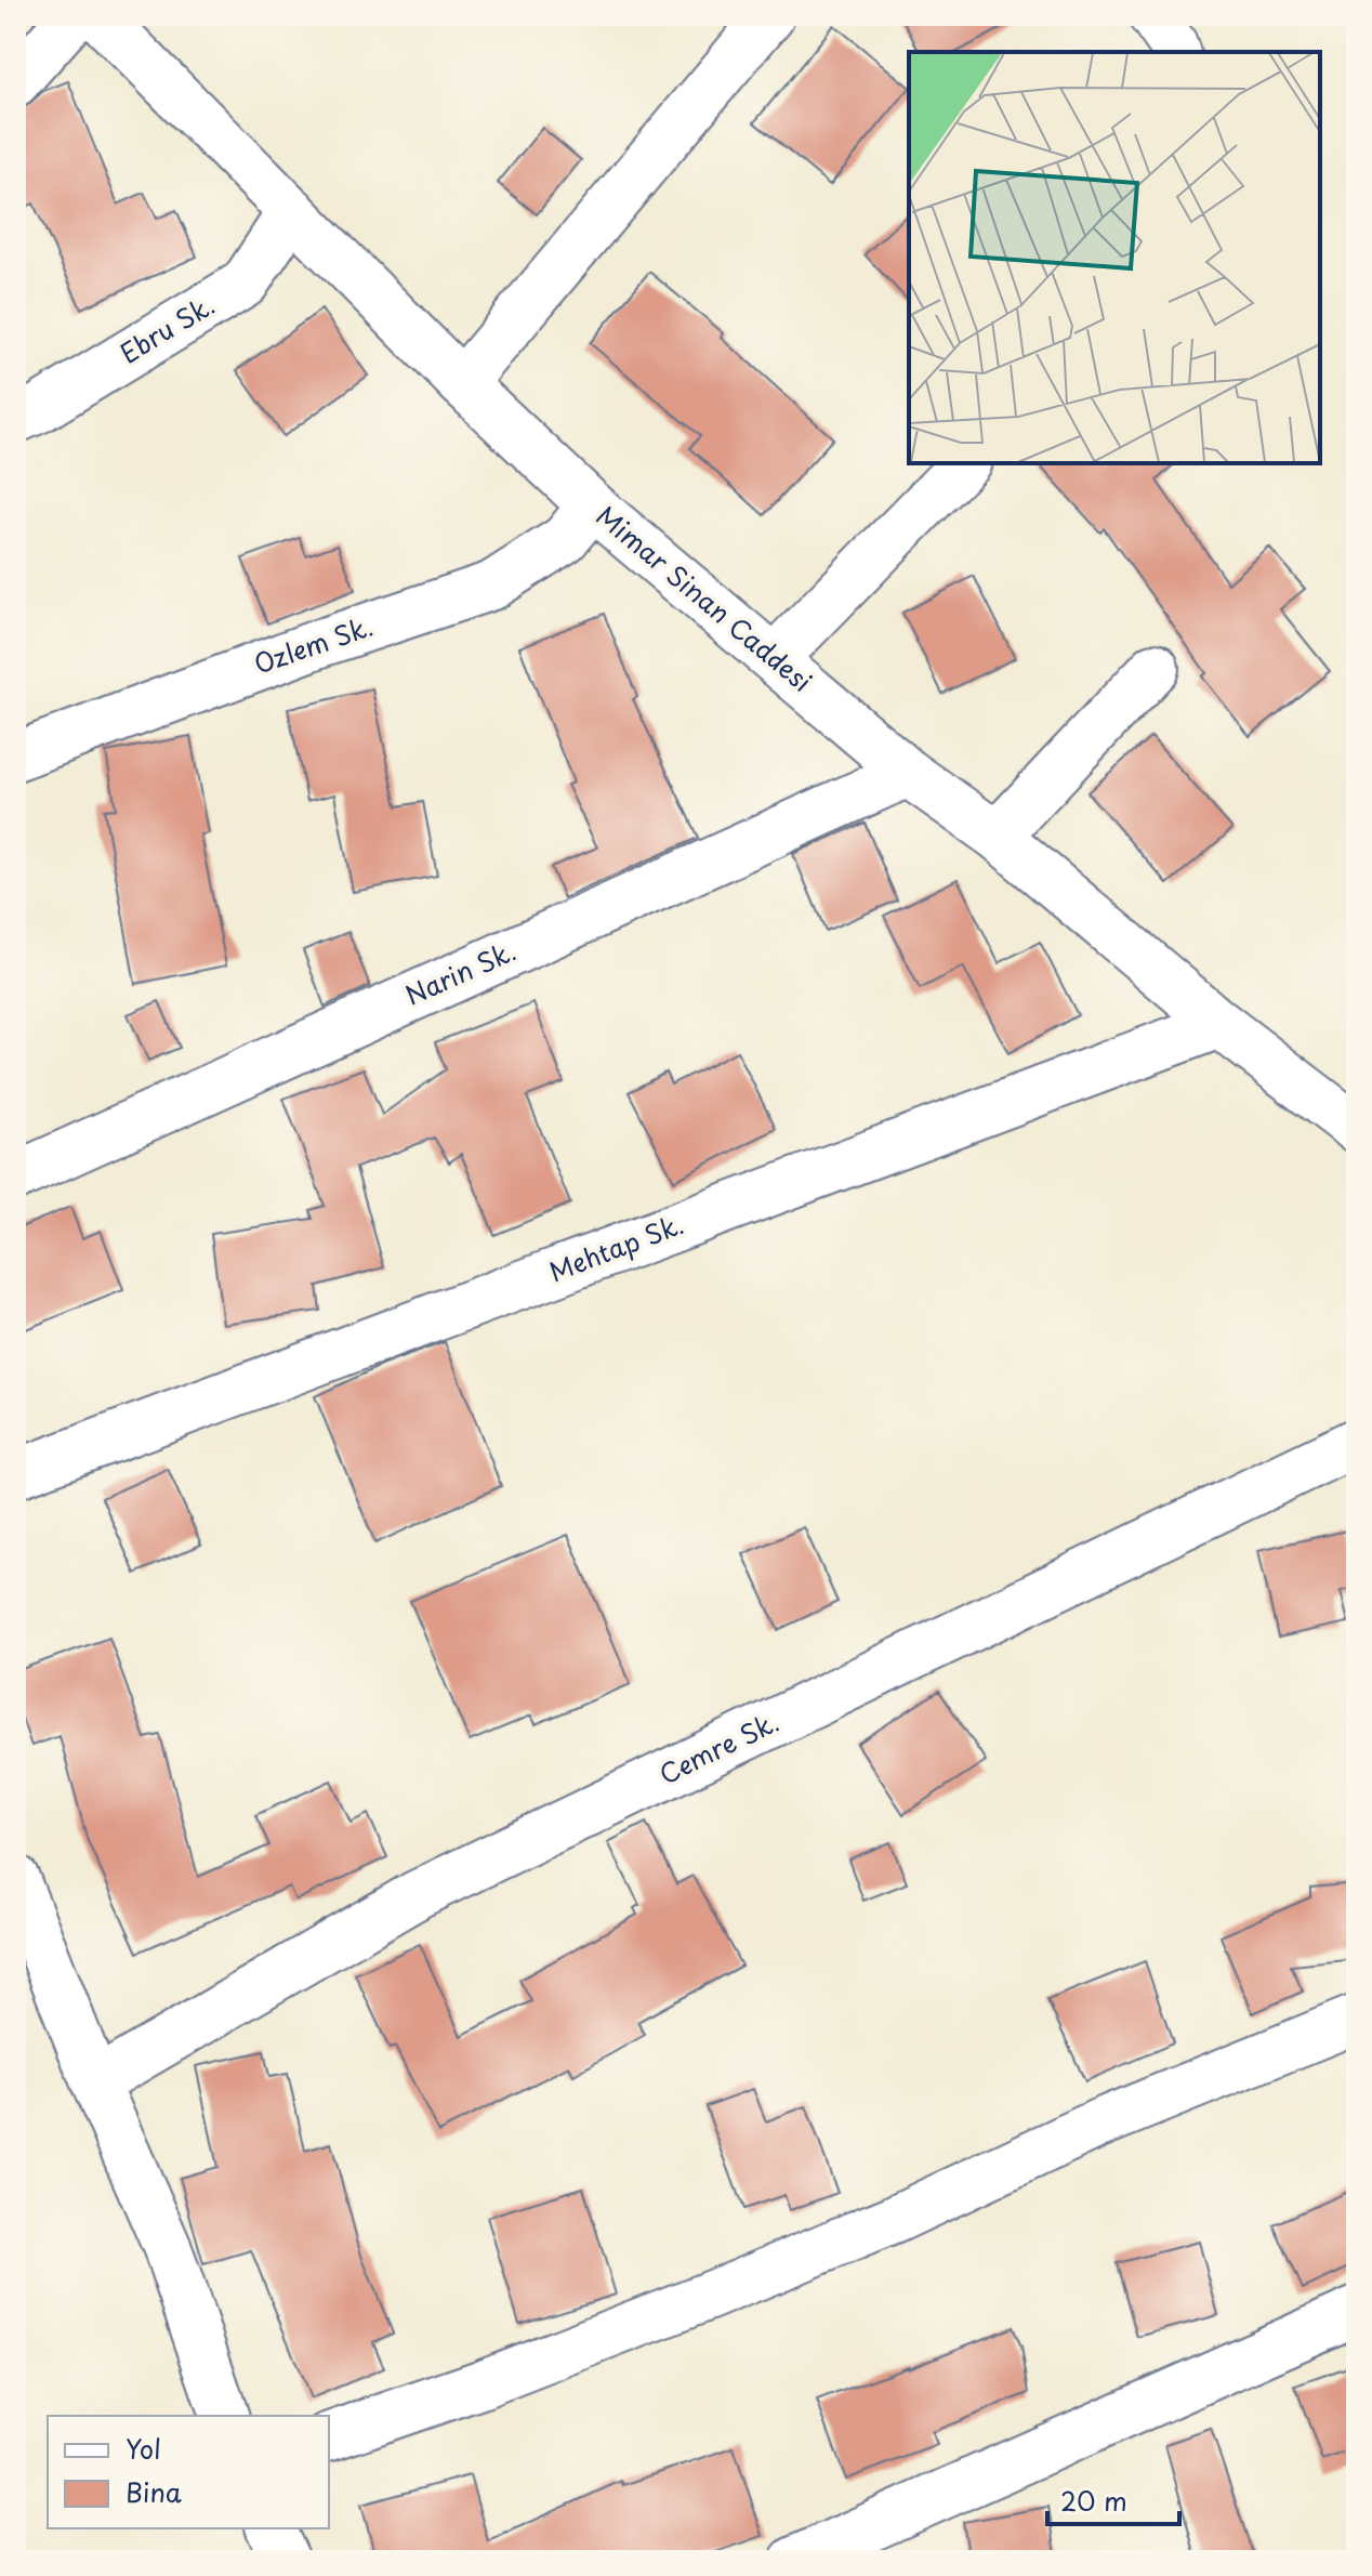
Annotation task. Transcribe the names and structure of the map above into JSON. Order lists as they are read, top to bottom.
{
  "streets": {
    "street": [
      "Ebru Sk.",
      "Mimar Sinan Caddesi",
      "Ozlem Sk.",
      "Narin Sk.",
      "Mehtap Sk.",
      "Cemre Sk."
    ]
  },
  "crossings": [
    ["Ebru Sk.", "Mimar Sinan Caddesi"],
    ["Mimar Sinan Caddesi", "Ozlem Sk."],
    ["Mimar Sinan Caddesi", "Narin Sk."],
    ["Mimar Sinan Caddesi", "Mehtap Sk."]
  ],
  "legend": ["Yol", "Bina"],
  "scale_bar": "20 m"
}
